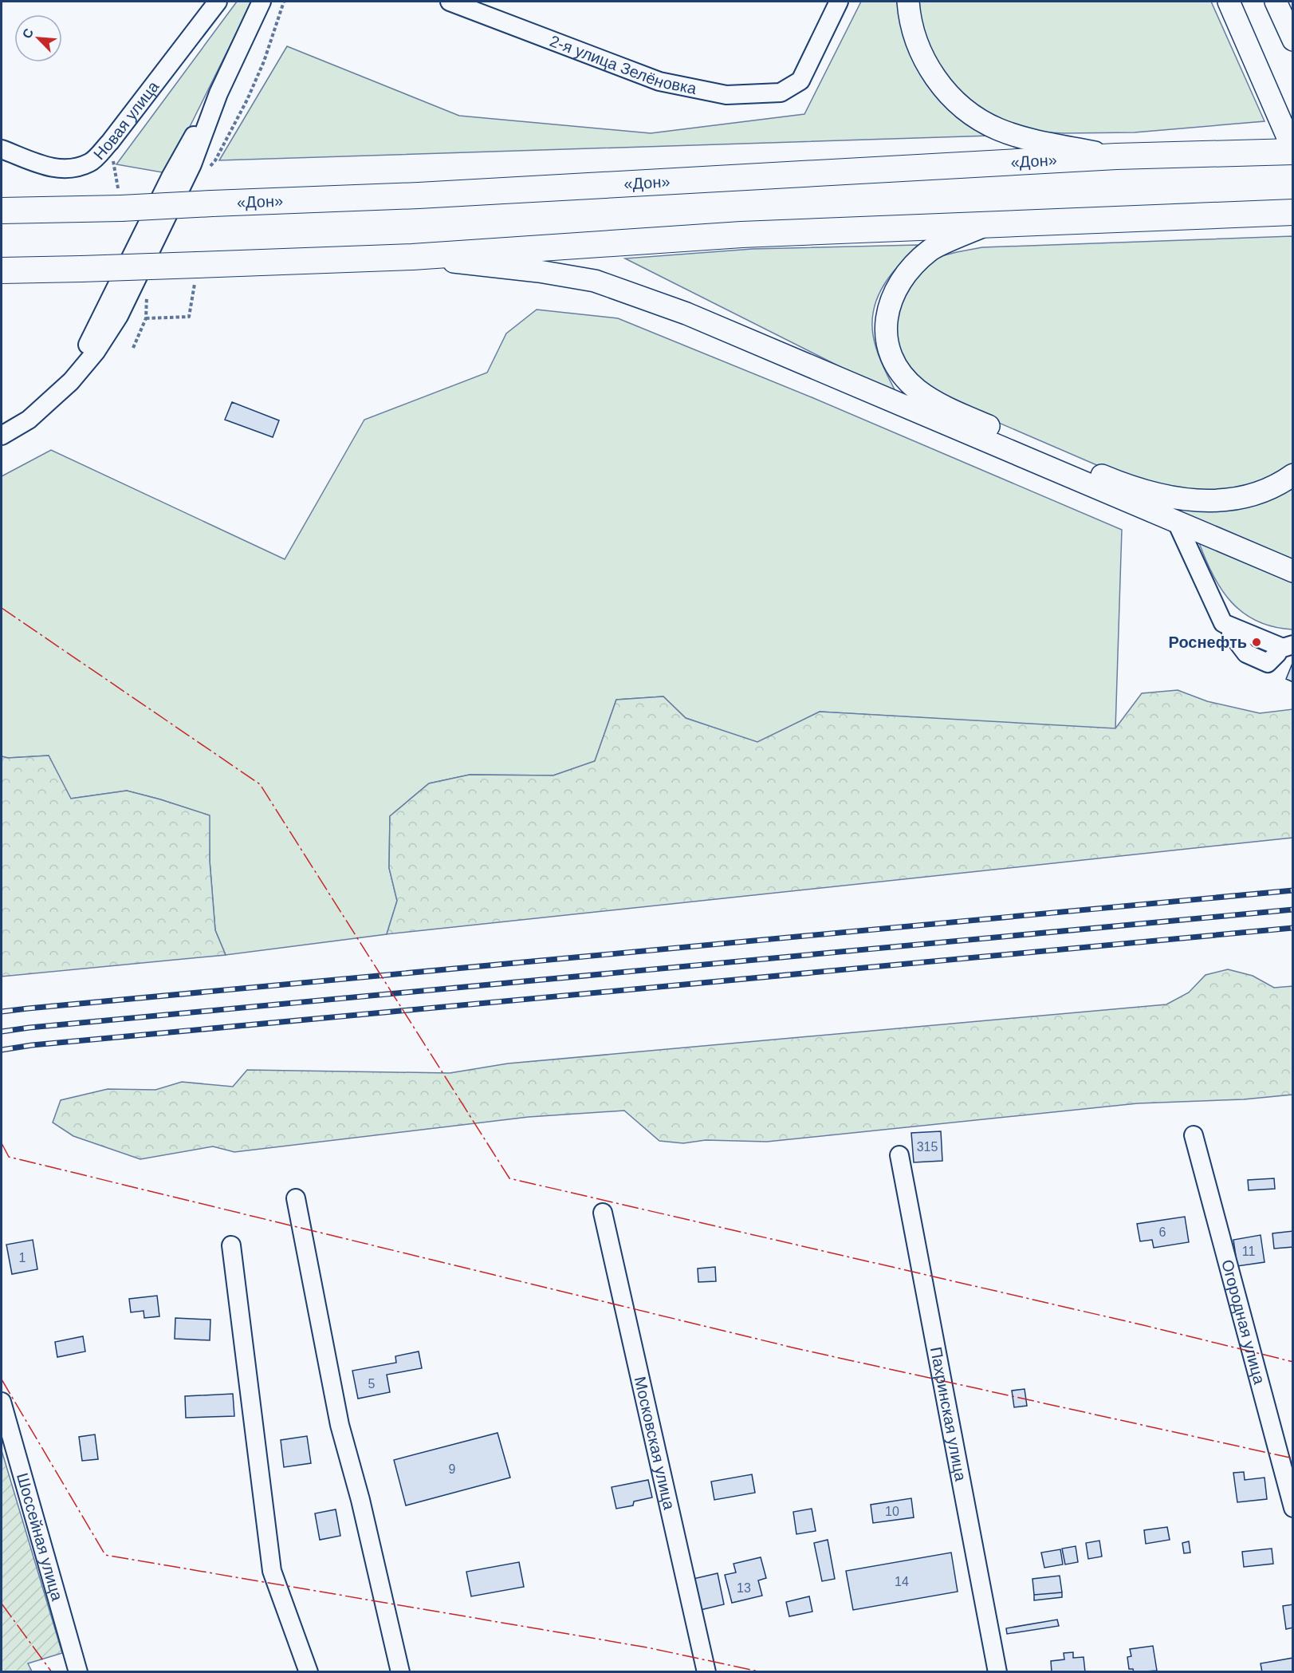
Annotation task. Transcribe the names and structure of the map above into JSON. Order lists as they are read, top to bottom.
{
  "streets": {
    "highway": ["«Дон»"],
    "street": [
      "2-я улица Зелёновка",
      "Новая улица",
      "Огородная улица",
      "Пахринская улица",
      "Московская улица",
      "Шоссейная улица"
    ]
  },
  "places": ["Роснефть"],
  "house_numbers": [
    "315",
    "6",
    "11",
    "1",
    "5",
    "9",
    "10",
    "14",
    "13"
  ],
  "north": "top left"
}
